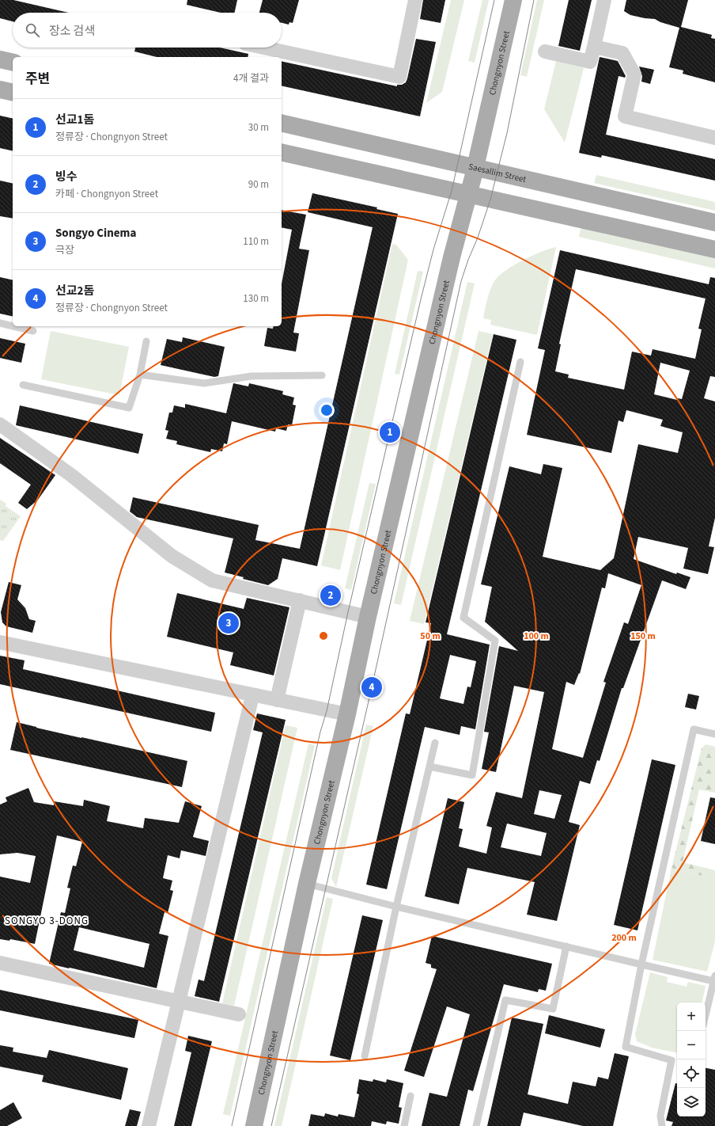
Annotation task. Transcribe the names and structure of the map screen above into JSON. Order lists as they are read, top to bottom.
{
  "streets": {
    "main road": ["Chongnyon Street", "Saesallim Street"]
  },
  "crossings": [
    ["Chongnyon Street", "Saesallim Street"]
  ],
  "districts": ["SONGYO 3-DONG"],
  "page": {
    "search": "장소 검색",
    "heading": ["주변", "4개 결과"],
    "list": [
      {
        "mark": "1",
        "name": "선교1돔",
        "note": "정류장 · Chongnyon Street",
        "value": "30 m"
      },
      {
        "mark": "2",
        "name": "빙수",
        "note": "카페 · Chongnyon Street",
        "value": "90 m"
      },
      {
        "mark": "3",
        "name": "Songyo Cinema",
        "note": "극장",
        "value": "110 m"
      },
      {
        "mark": "4",
        "name": "선교2돔",
        "note": "정류장 · Chongnyon Street",
        "value": "130 m"
      }
    ],
    "pins": [
      "1",
      "2",
      "3",
      "4"
    ],
    "map_buttons": ["+", "−"]
  },
  "rings": [
    "50 m",
    "100 m",
    "150 m",
    "200 m"
  ]
}
